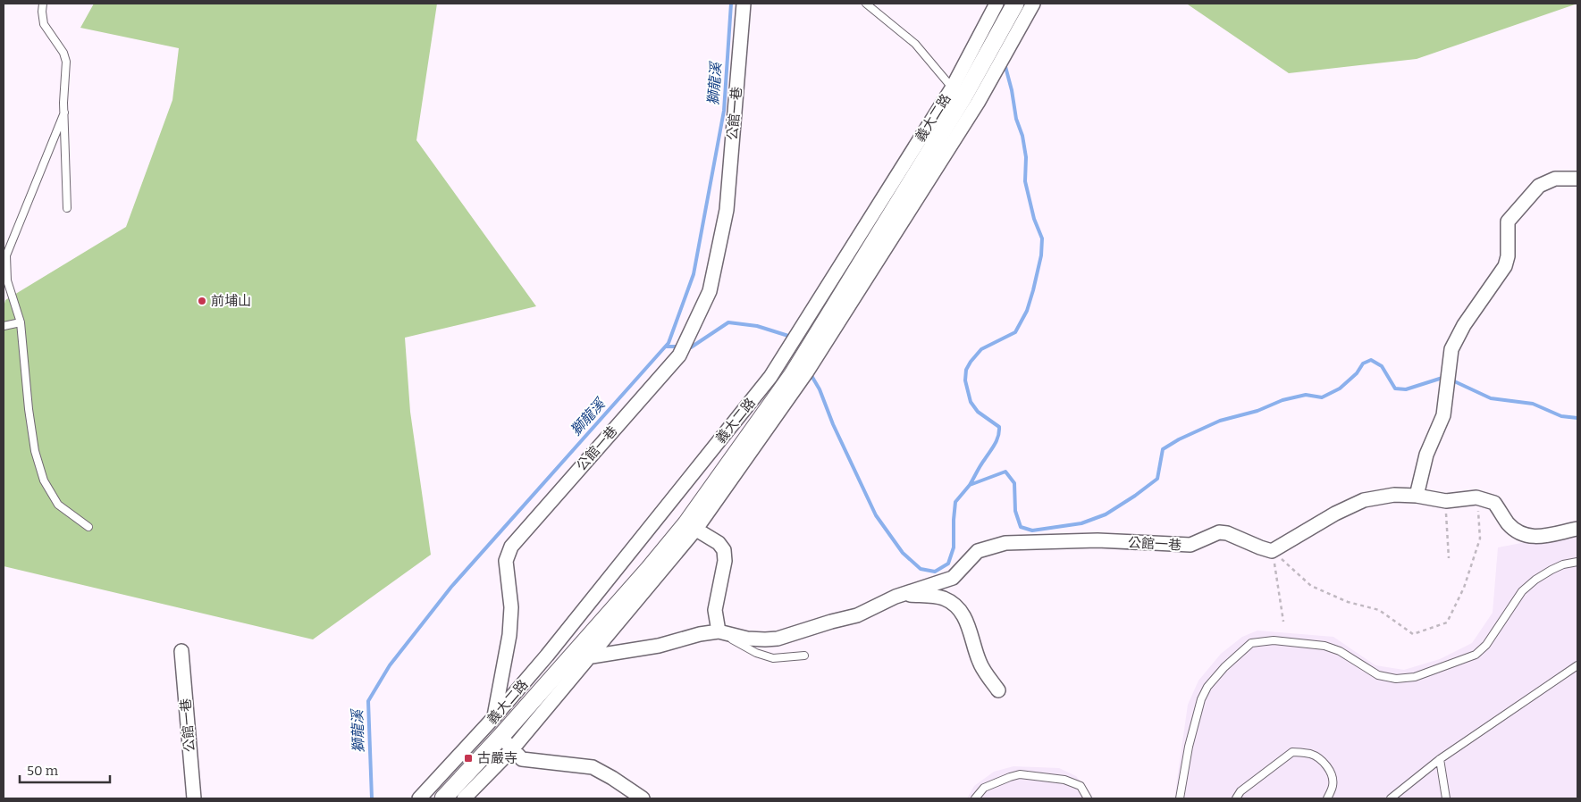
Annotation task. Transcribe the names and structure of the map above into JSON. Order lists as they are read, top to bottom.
{
  "streets": {
    "street": ["公館一巷", "義大二路"]
  },
  "crossings": [
    ["公館一巷", "義大二路"]
  ],
  "water": ["獅龍溪"],
  "places": {
    "other": ["前埔山"],
    "transit": ["古嚴寺"]
  },
  "scale_bar": "50 m"
}
